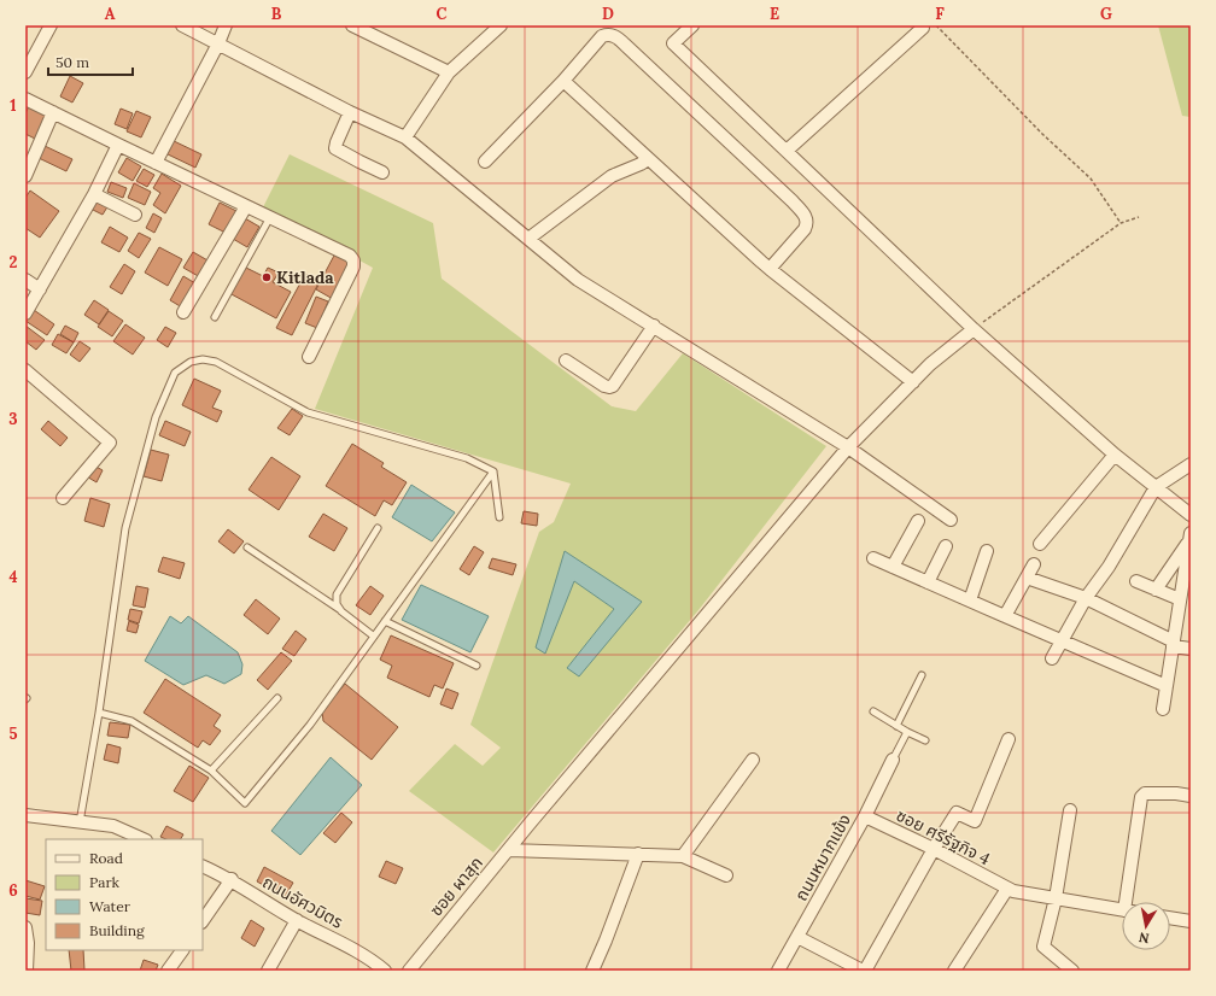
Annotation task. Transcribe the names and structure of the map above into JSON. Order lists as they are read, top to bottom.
{
  "streets": {
    "street": [
      "ซอย ศรีรัฐกิจ 4",
      "ถนนหมากแข้ง",
      "ซอย ผาสุก",
      "ถนนอัศวมิตร"
    ]
  },
  "crossings": [
    ["ซอย ศรีรัฐกิจ 4", "ถนนหมากแข้ง"]
  ],
  "places": ["Kitlada"],
  "legend": [
    "Road",
    "Park",
    "Water",
    "Building"
  ],
  "scale_bar": "50 m",
  "north": "bottom",
  "grid": {
    "columns": [
      "A",
      "B",
      "C",
      "D",
      "E",
      "F",
      "G"
    ],
    "rows": [
      "1",
      "2",
      "3",
      "4",
      "5",
      "6"
    ]
  }
}
